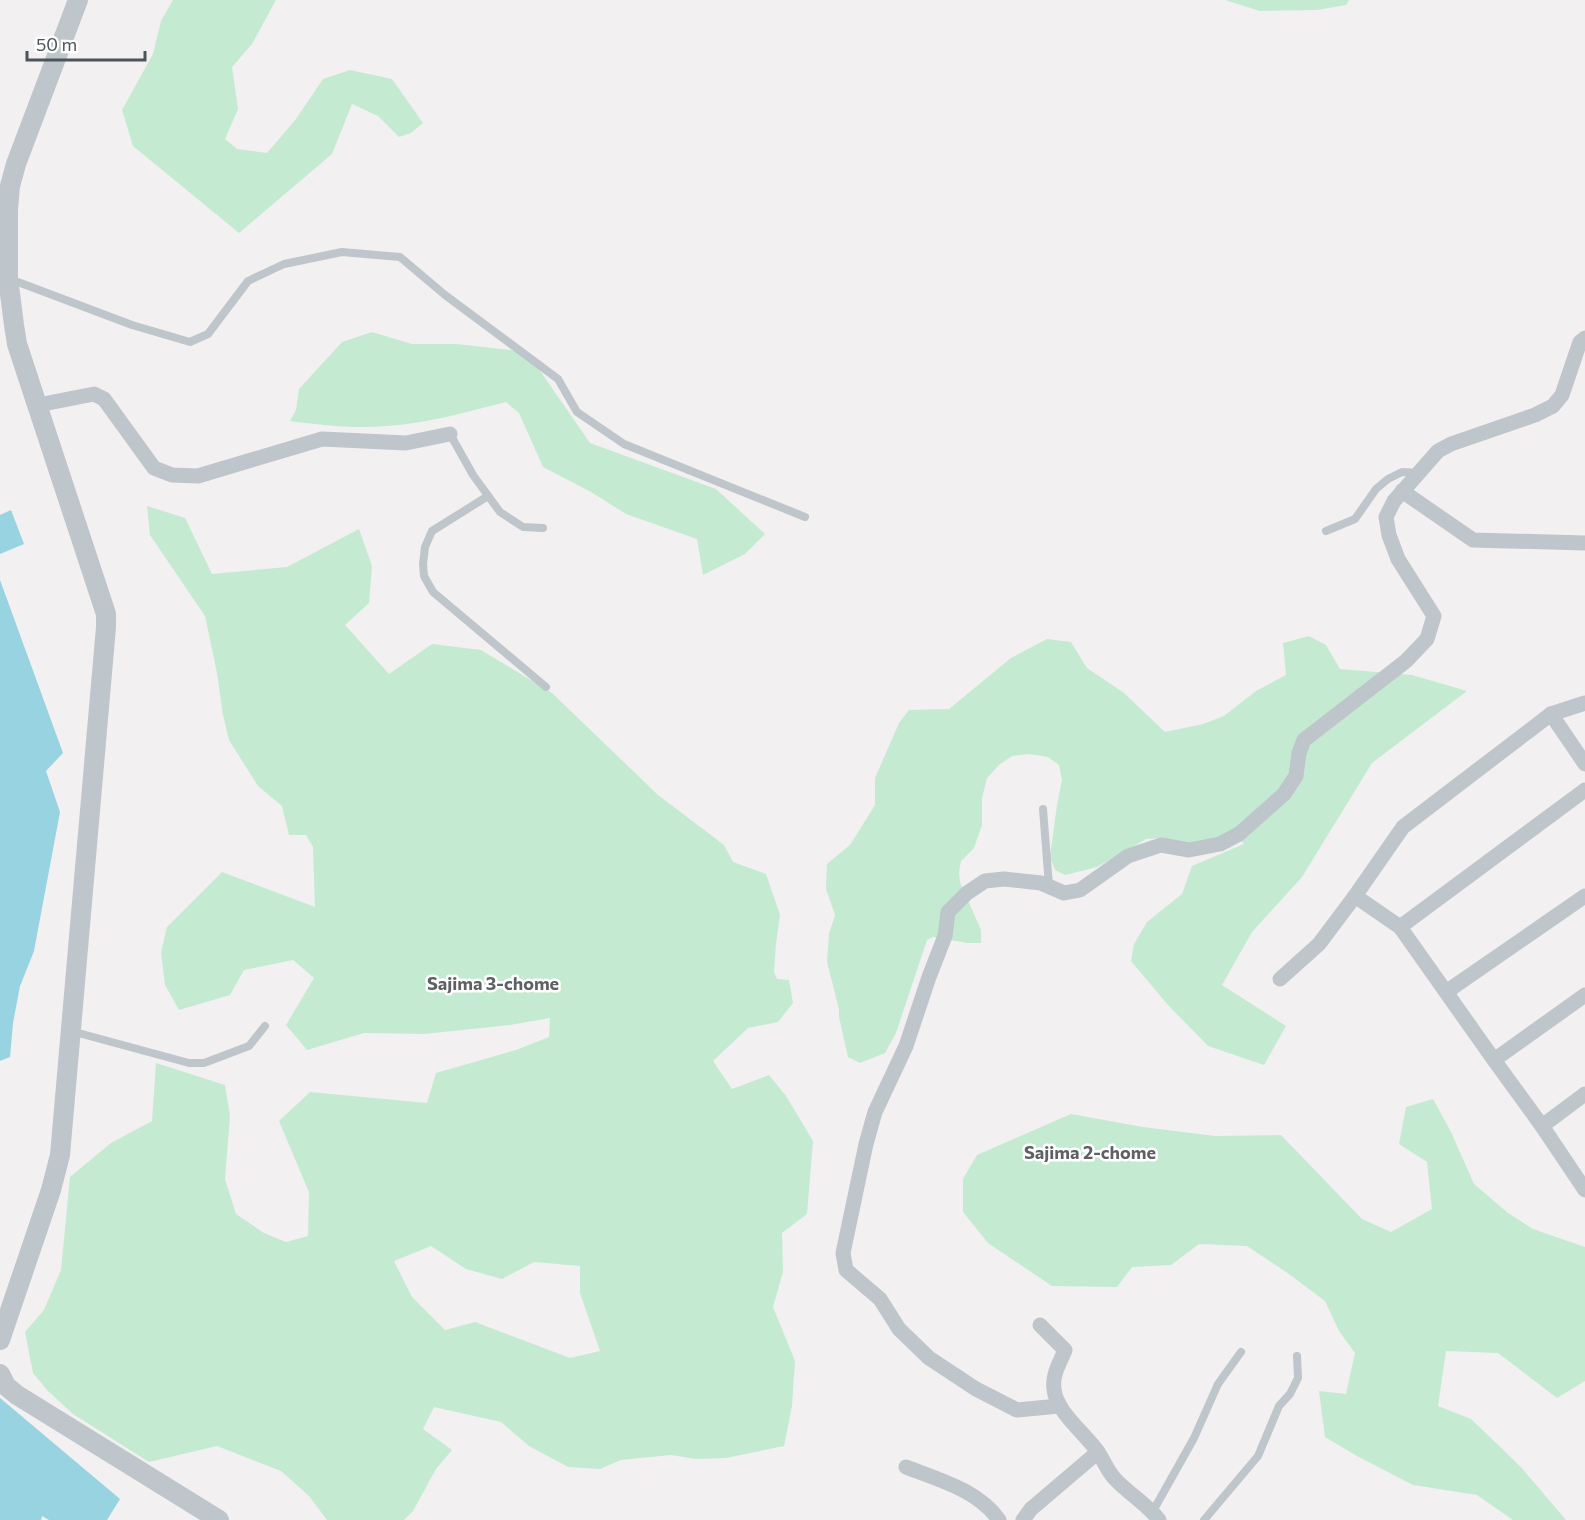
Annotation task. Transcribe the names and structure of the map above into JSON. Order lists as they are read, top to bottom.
{
  "districts": ["Sajima 3-chome", "Sajima 2-chome"],
  "scale_bar": "50 m"
}
